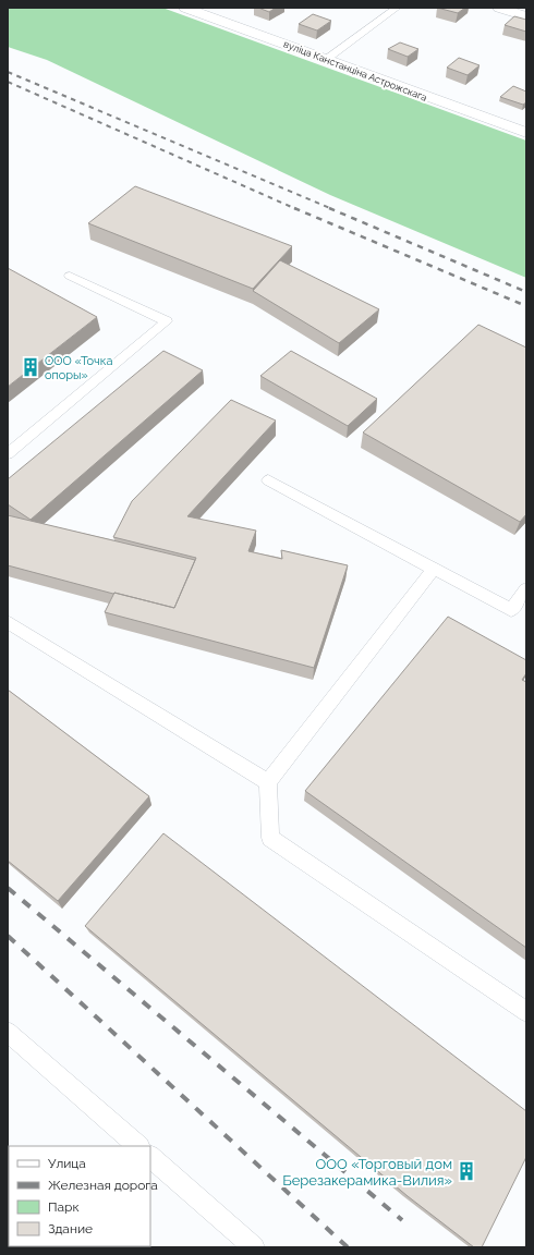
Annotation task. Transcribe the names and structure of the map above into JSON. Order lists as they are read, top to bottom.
{
  "streets": {
    "street": ["вуліца Канстанціна Астрожскага"]
  },
  "places": {
    "building": ["ООО «Точка опоры»", "ООО «Торговый дом Березакерамика-Вилия»"]
  },
  "legend": [
    "Улица",
    "Железная дорога",
    "Парк",
    "Здание"
  ]
}
